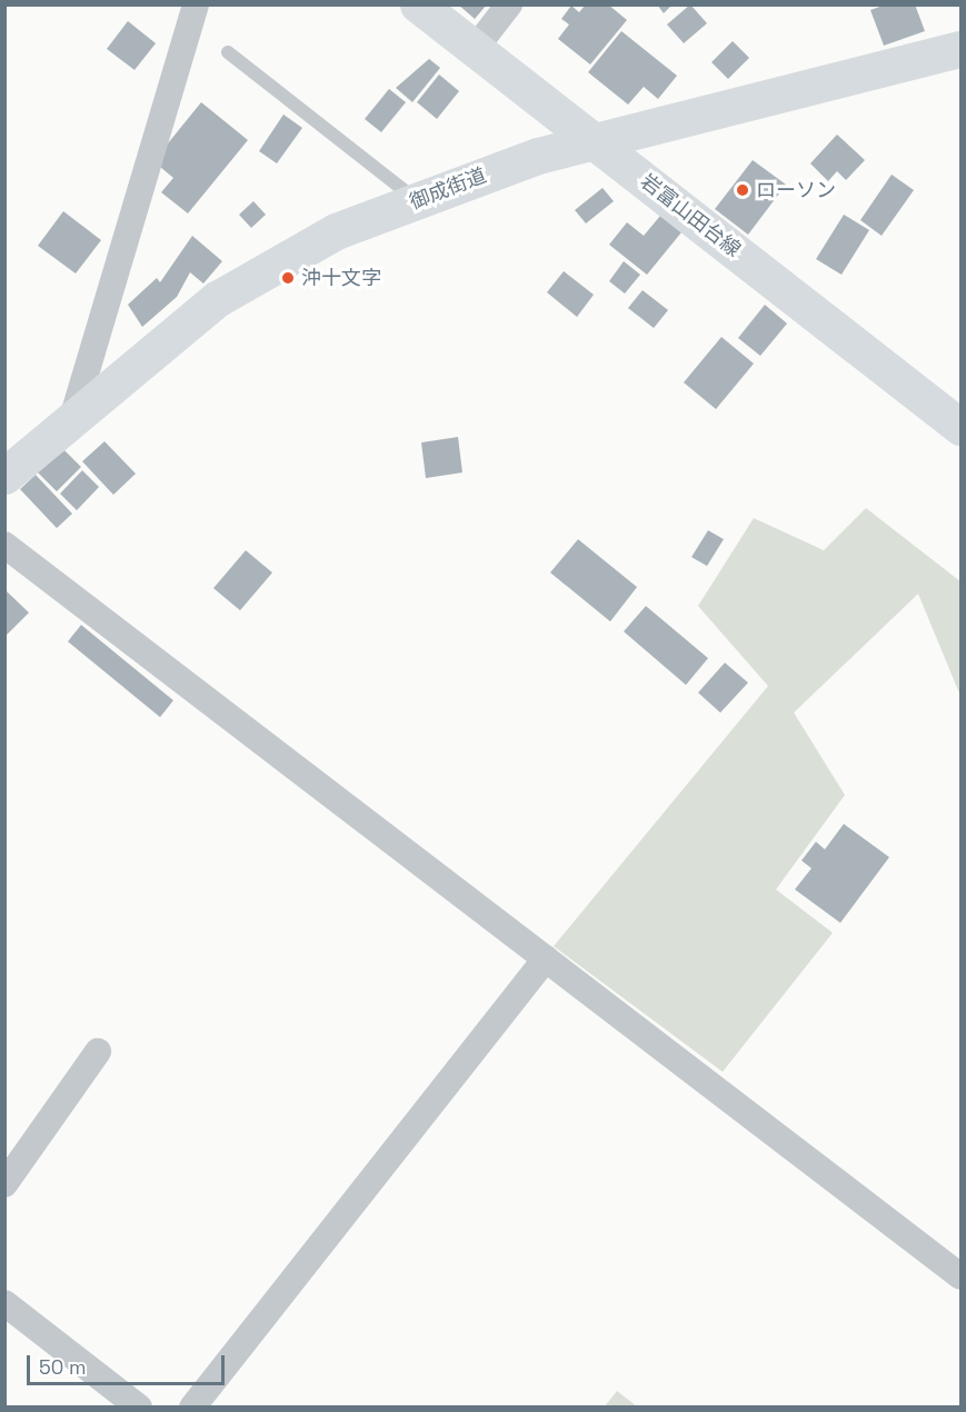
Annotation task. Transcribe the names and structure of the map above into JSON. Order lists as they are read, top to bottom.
{
  "streets": {
    "street": ["御成街道", "岩富山田台線"]
  },
  "crossings": [
    ["御成街道", "岩富山田台線"]
  ],
  "places": ["ローソン", "沖十文字"],
  "scale_bar": "50 m"
}
